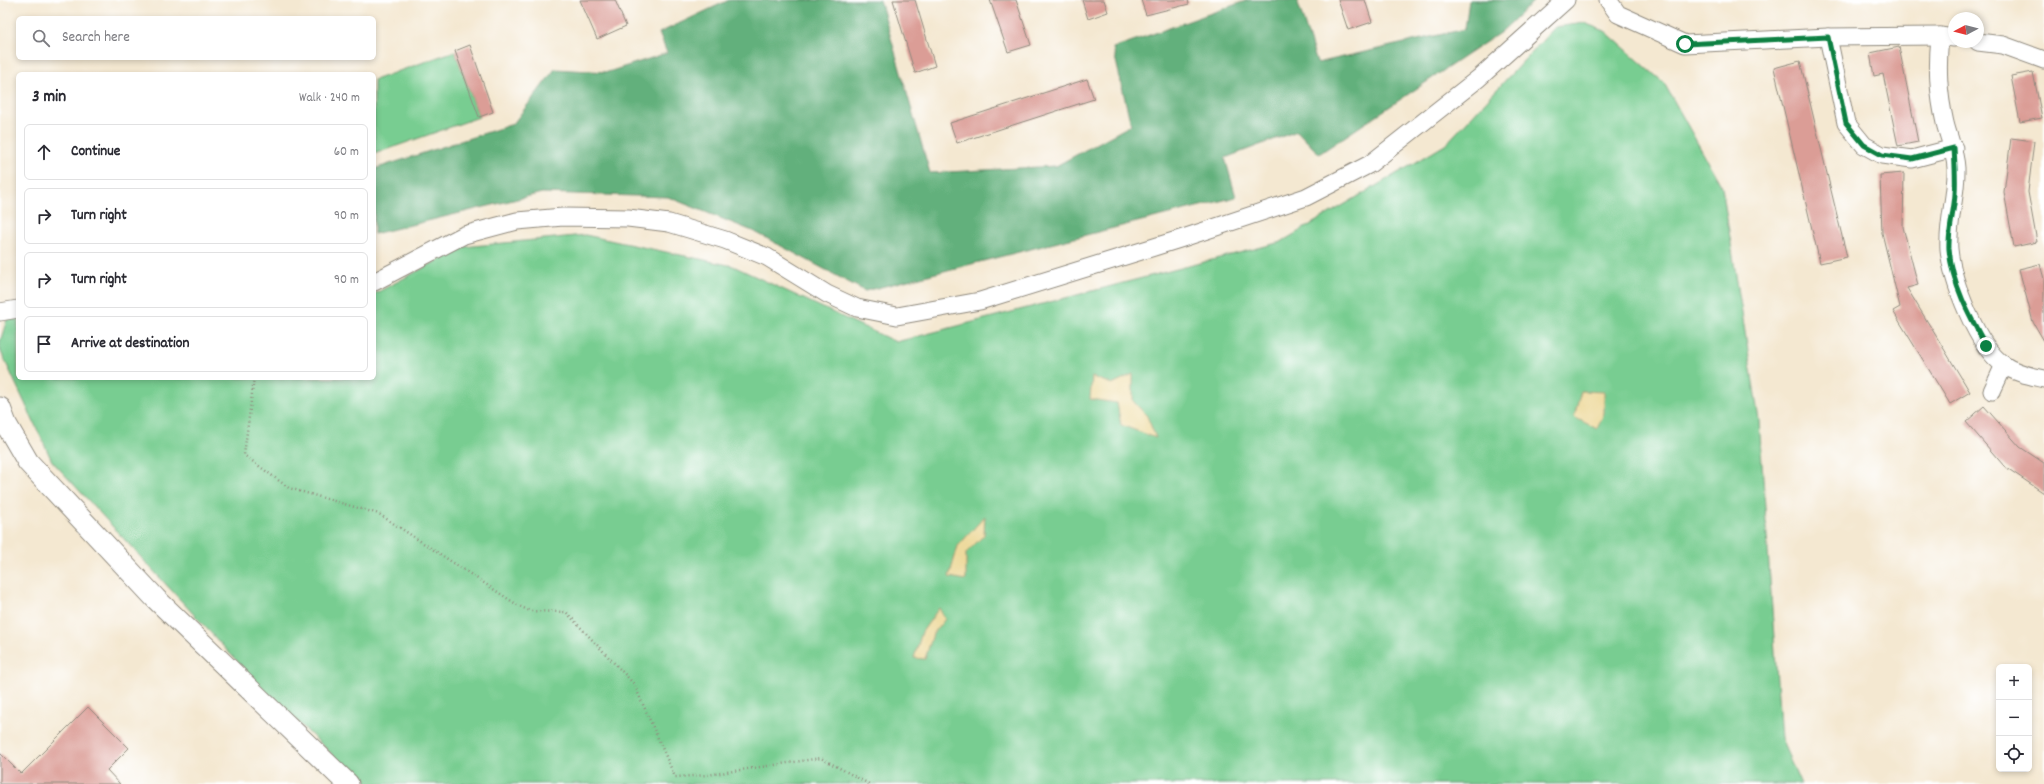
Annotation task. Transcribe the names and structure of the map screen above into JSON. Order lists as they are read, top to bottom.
{
  "north": "left",
  "page": {
    "search": "Search here",
    "heading": ["3 min", "Walk · 240 m"],
    "list": [
      ["Continue", "60 m"],
      ["Turn right", "90 m"],
      ["Turn right", "90 m"],
      "Arrive at destination"
    ],
    "map_buttons": ["+", "−"]
  }
}
